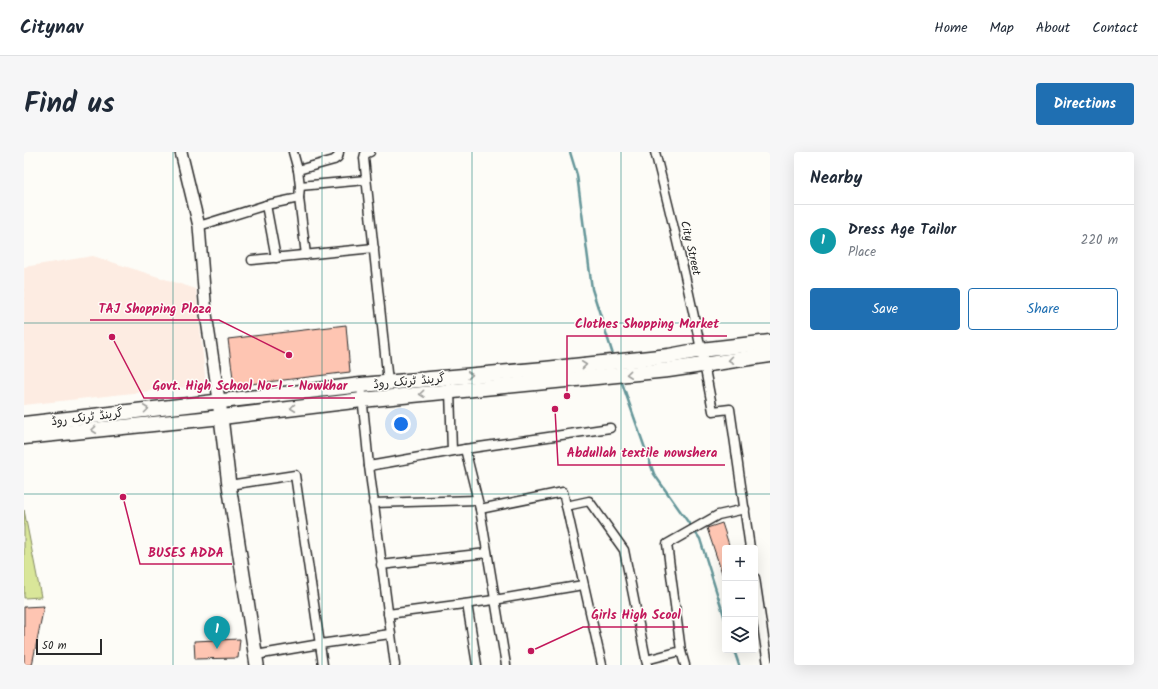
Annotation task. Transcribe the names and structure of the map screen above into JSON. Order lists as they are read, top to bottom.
{
  "streets": {
    "highway": ["گرینڈ ٹرنک روڈ"],
    "street": ["City Street"]
  },
  "crossings": [
    ["City Street", "گرینڈ ٹرنک روڈ"]
  ],
  "places": [
    "Govt. High School No-1 - Nowkhar",
    "TAJ Shopping Plaza",
    "Clothes Shopping Market",
    "Abdullah textile nowshera",
    "BUSES ADDA",
    "Girls High Scool"
  ],
  "scale_bar": "50 m",
  "page": {
    "header": "Citynav",
    "nav": [
      "Home",
      "Map",
      "About",
      "Contact"
    ],
    "title": "Find us",
    "buttons": [
      "Directions",
      ["Save", "Share"]
    ],
    "heading": "Nearby",
    "list": [
      {
        "mark": "1",
        "name": "Dress Age Tailor",
        "note": "Place",
        "value": "220 m"
      }
    ],
    "map_buttons": ["+", "−"],
    "pins": "1",
    "scale": "50 m"
  }
}
